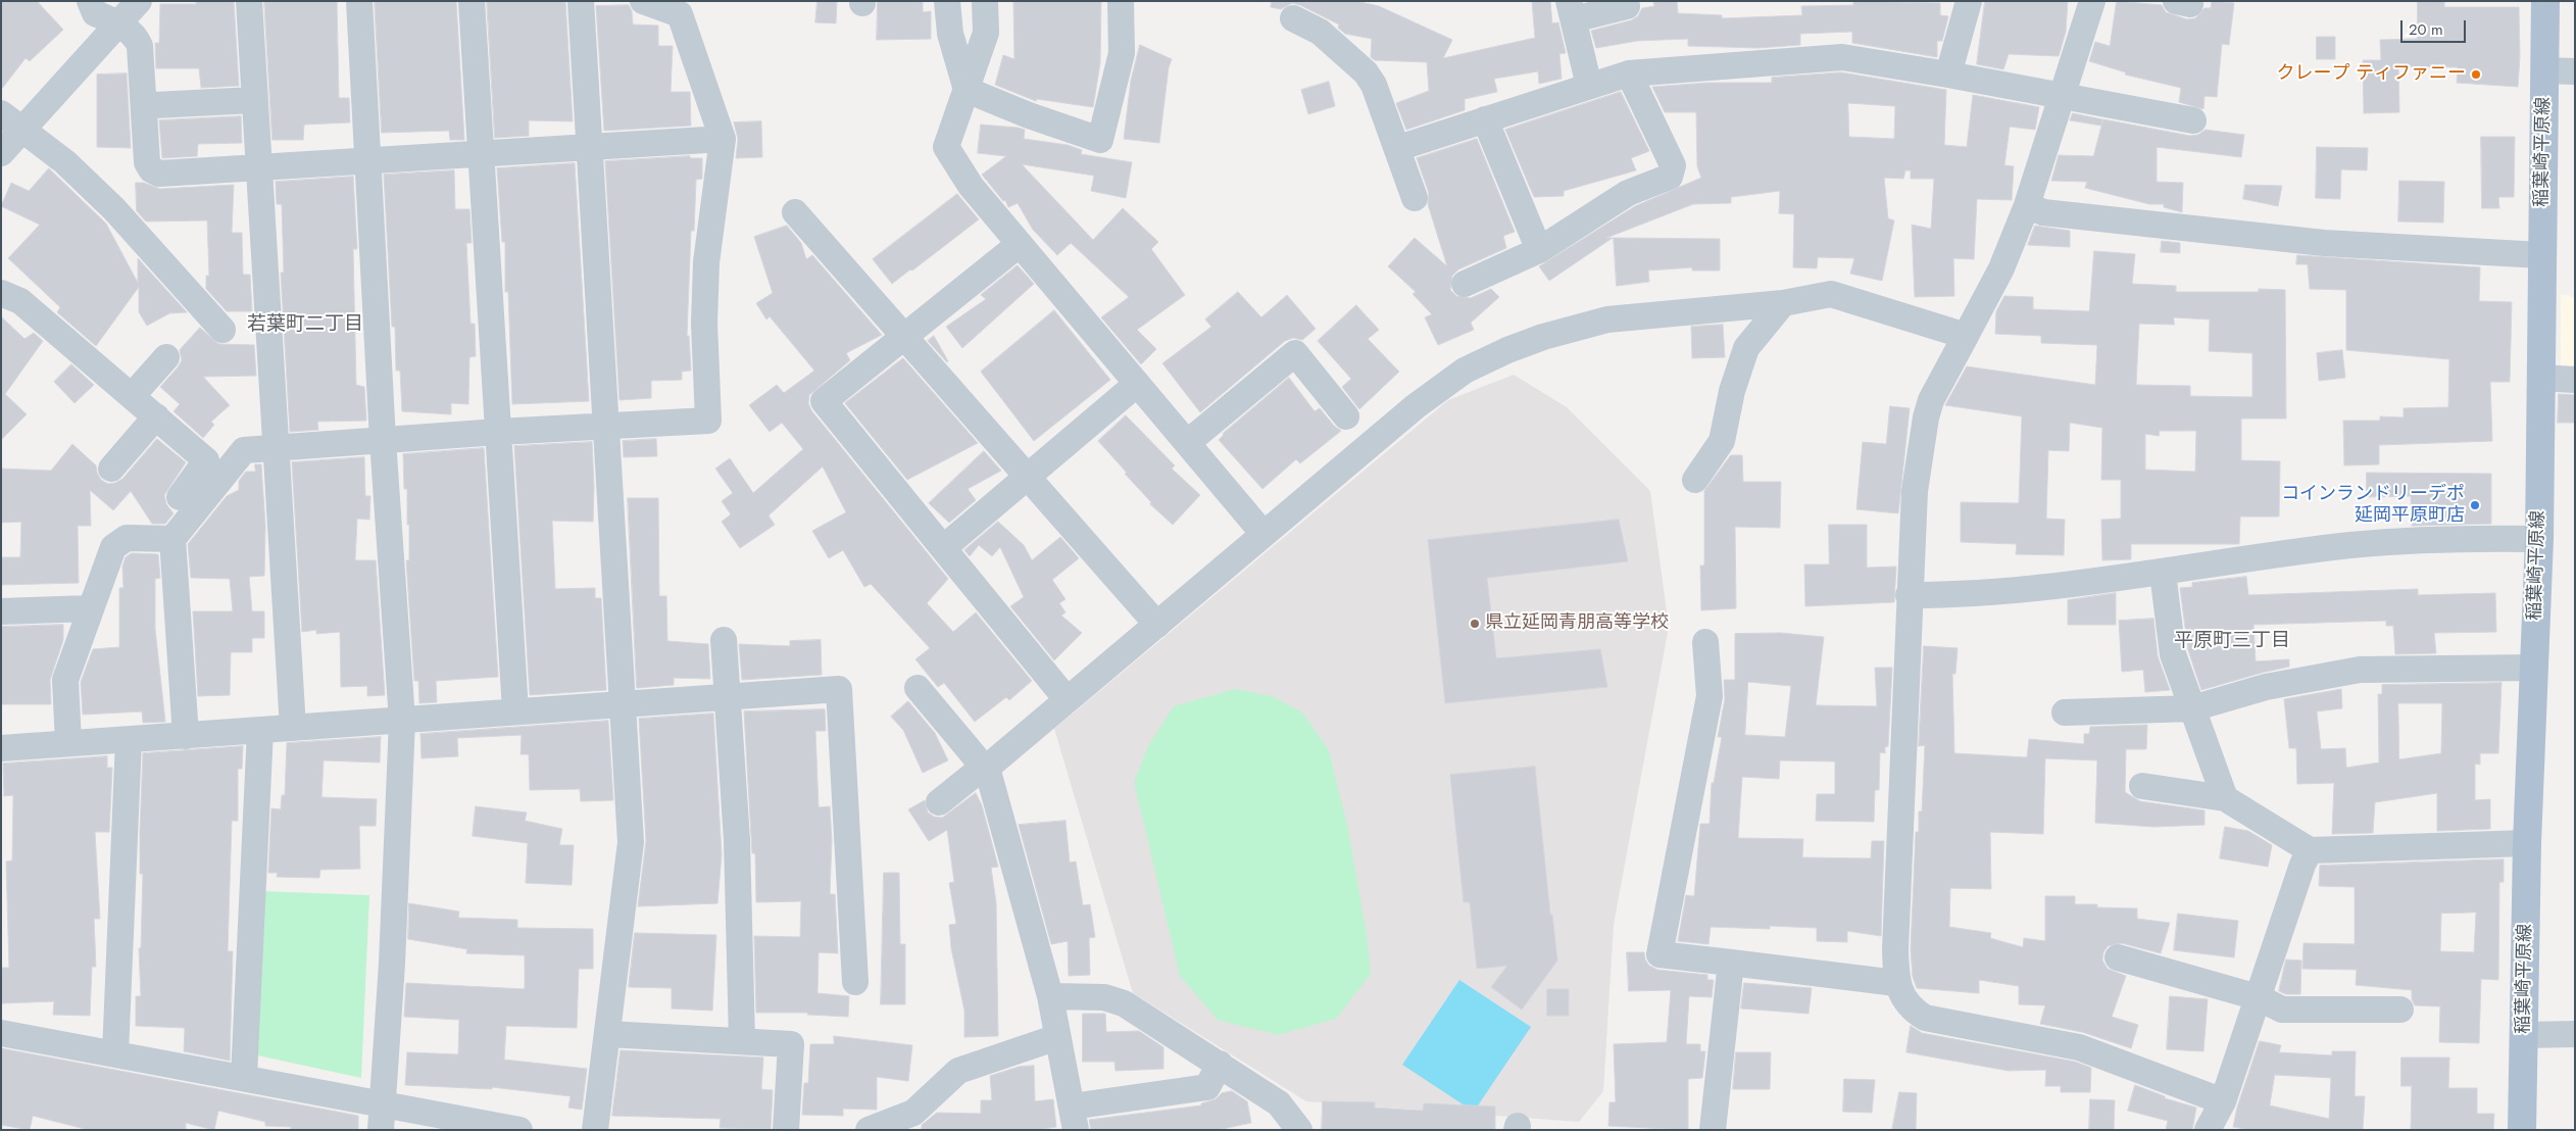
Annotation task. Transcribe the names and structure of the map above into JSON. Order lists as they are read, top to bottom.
{
  "streets": {
    "main road": ["稲葉崎平原線"]
  },
  "districts": ["若葉町二丁目", "平原町三丁目"],
  "places": ["クレープ ティファニー", "コインランドリーデポ 延岡平原町店", "県立延岡青朋高等学校"],
  "scale_bar": "20 m"
}
